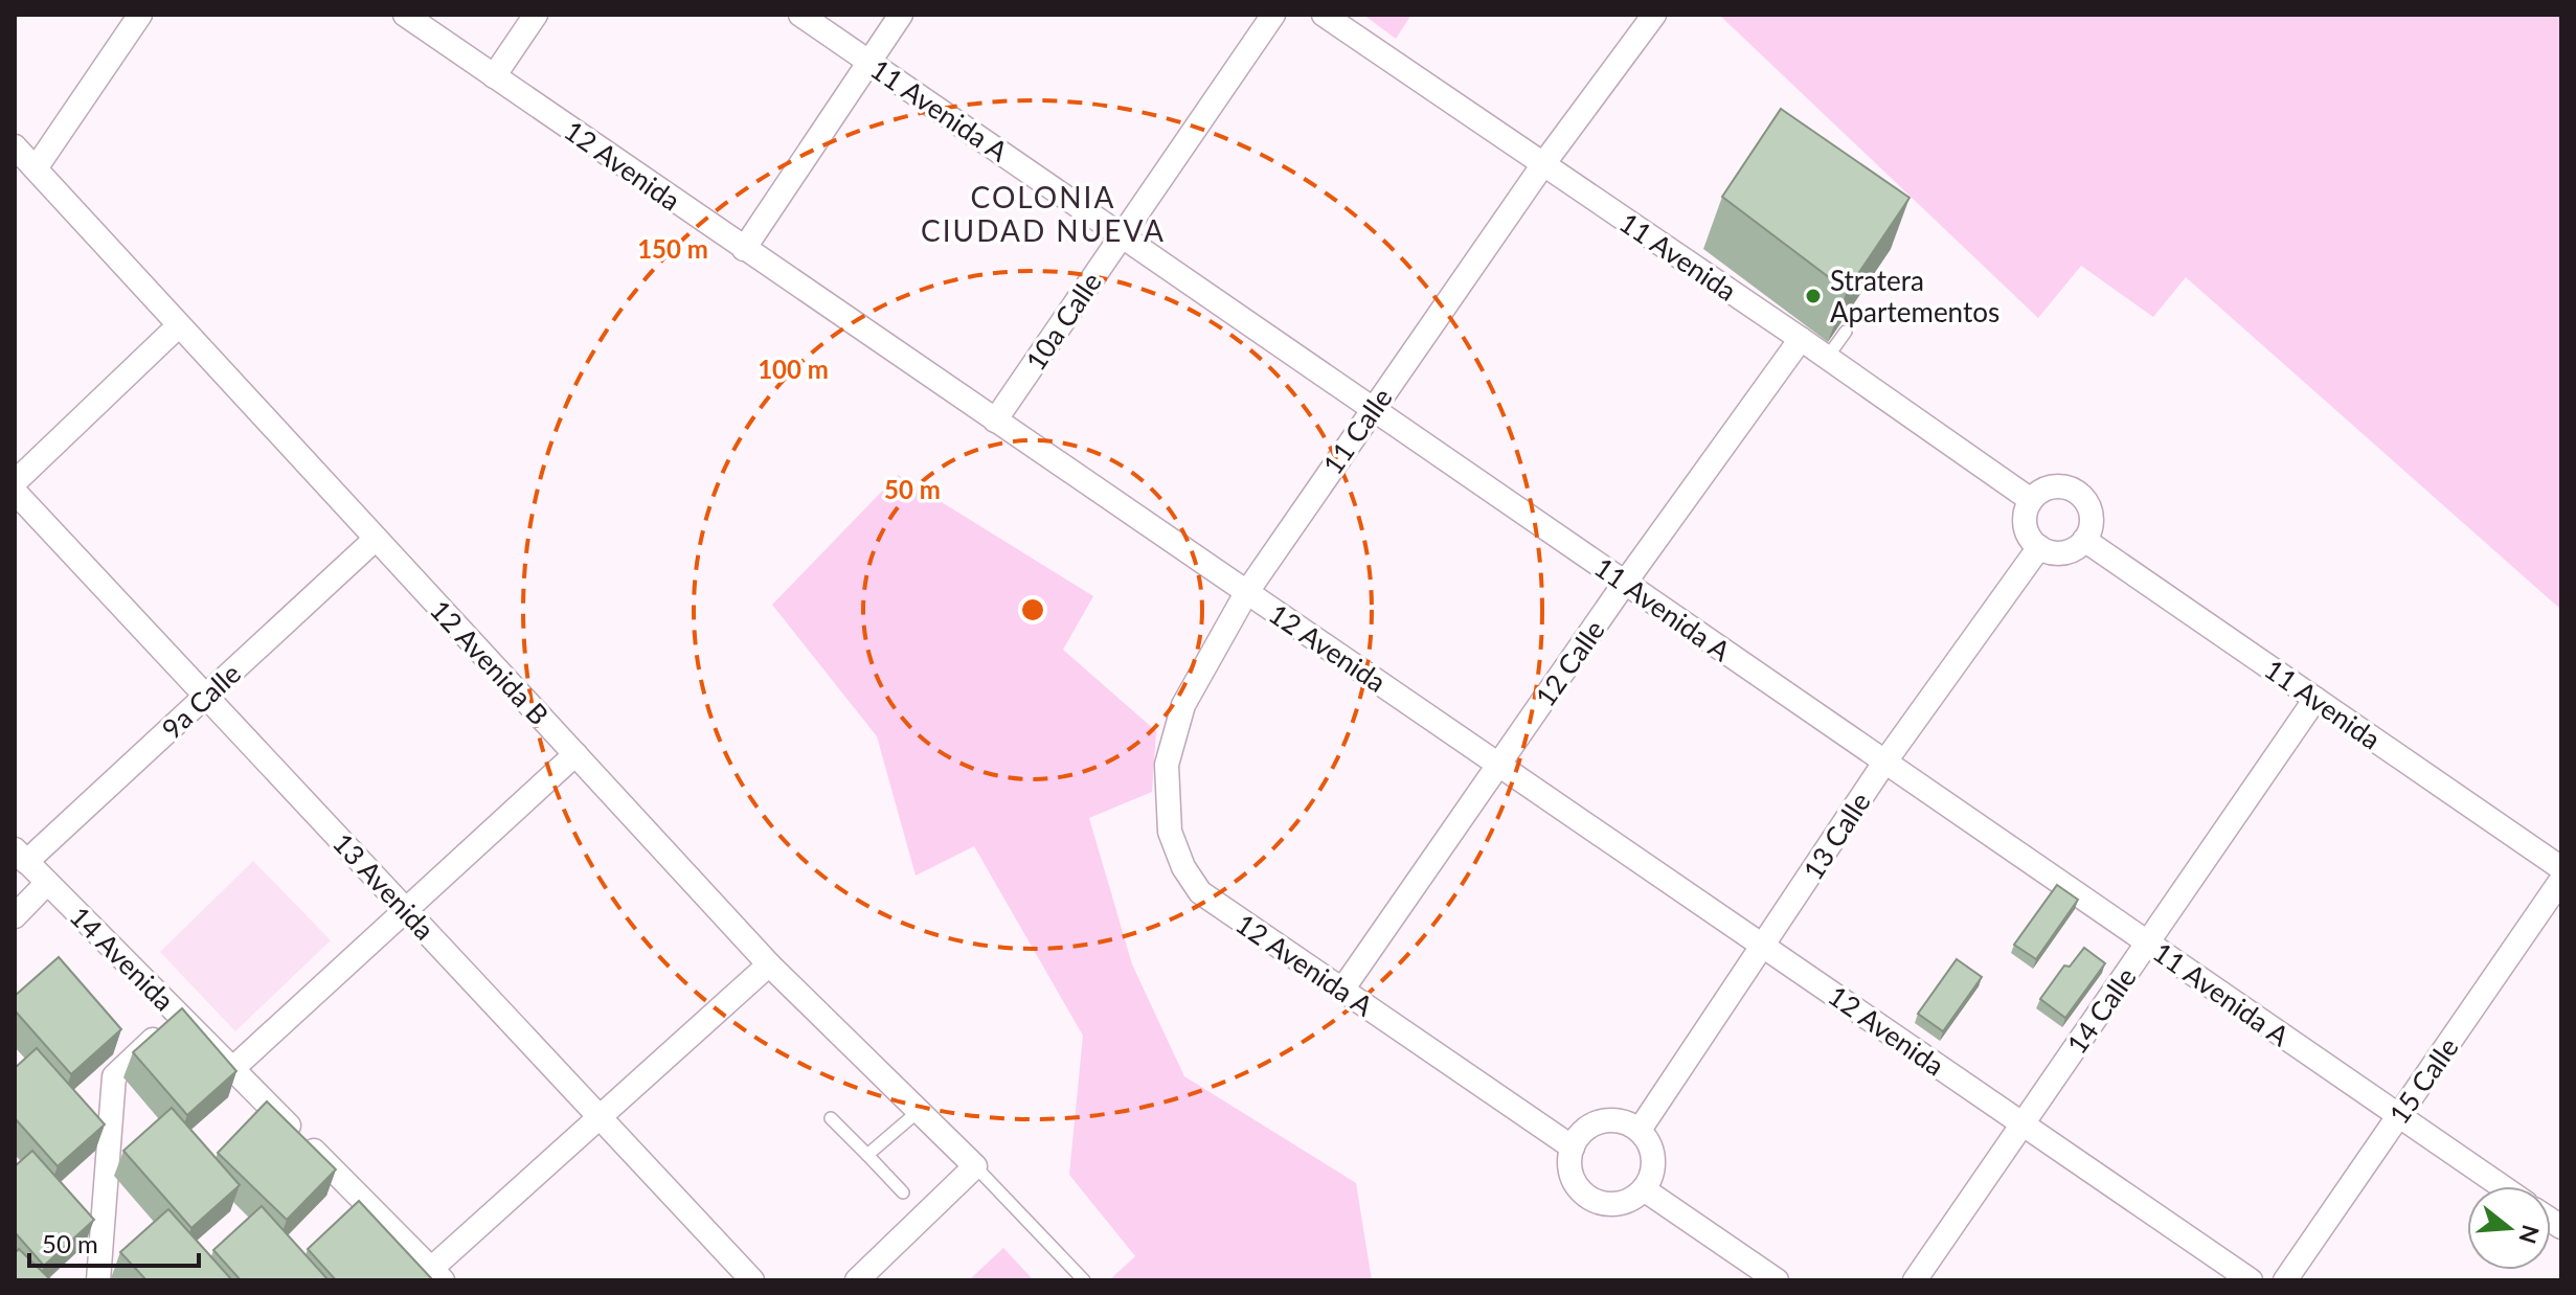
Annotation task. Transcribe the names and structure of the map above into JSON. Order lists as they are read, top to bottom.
{
  "streets": {
    "street": [
      "11 Avenida A",
      "12 Avenida",
      "11 Avenida",
      "10a Calle",
      "11 Calle",
      "12 Avenida B",
      "12 Calle",
      "9a Calle",
      "13 Calle",
      "13 Avenida",
      "14 Avenida",
      "12 Avenida A",
      "14 Calle",
      "15 Calle"
    ]
  },
  "crossings": [
    ["11 Avenida A", "10a Calle"],
    ["11 Avenida A", "11 Calle"],
    ["11 Avenida A", "12 Calle"],
    ["11 Avenida A", "13 Calle"],
    ["11 Avenida A", "14 Calle"],
    ["11 Avenida A", "15 Calle"],
    ["12 Avenida", "10a Calle"],
    ["12 Avenida", "11 Calle"],
    ["12 Avenida", "12 Calle"],
    ["12 Avenida", "13 Calle"],
    ["12 Avenida", "14 Calle"],
    ["11 Avenida", "11 Calle"],
    ["11 Avenida", "12 Calle"],
    ["11 Avenida", "13 Calle"],
    ["11 Avenida", "14 Calle"],
    ["11 Calle", "12 Avenida A"],
    ["12 Avenida B", "9a Calle"],
    ["12 Calle", "12 Avenida A"],
    ["9a Calle", "13 Avenida"],
    ["9a Calle", "14 Avenida"],
    ["13 Calle", "12 Avenida A"]
  ],
  "districts": ["COLONIA CIUDAD NUEVA"],
  "places": ["Stratera Apartementos"],
  "scale_bar": "50 m",
  "north": "right",
  "rings": ["150 m", "100 m", "50 m"]
}
